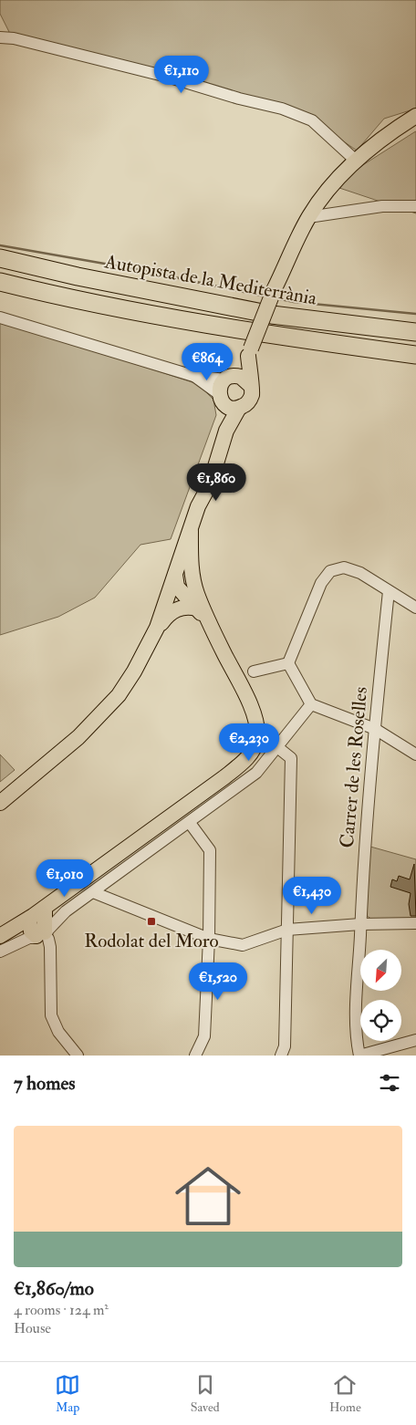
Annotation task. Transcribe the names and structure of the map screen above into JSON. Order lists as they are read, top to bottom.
{
  "streets": {
    "highway": ["Autopista de la Mediterrània"],
    "street": ["Carrer de les Roselles"]
  },
  "places": {
    "transit": ["Rodolat del Moro"]
  },
  "north": "bottom left",
  "page": {
    "price": [
      "€1,110",
      "€864",
      "€1,860",
      "€2,230",
      "€1,010",
      "€1,430",
      "€1,520"
    ],
    "heading": "7 homes",
    "list": [
      {
        "name": "€1,860/mo",
        "note": "4 rooms · 124 m² · House"
      }
    ],
    "tabs": ["Map", "Saved", "Home"]
  }
}
